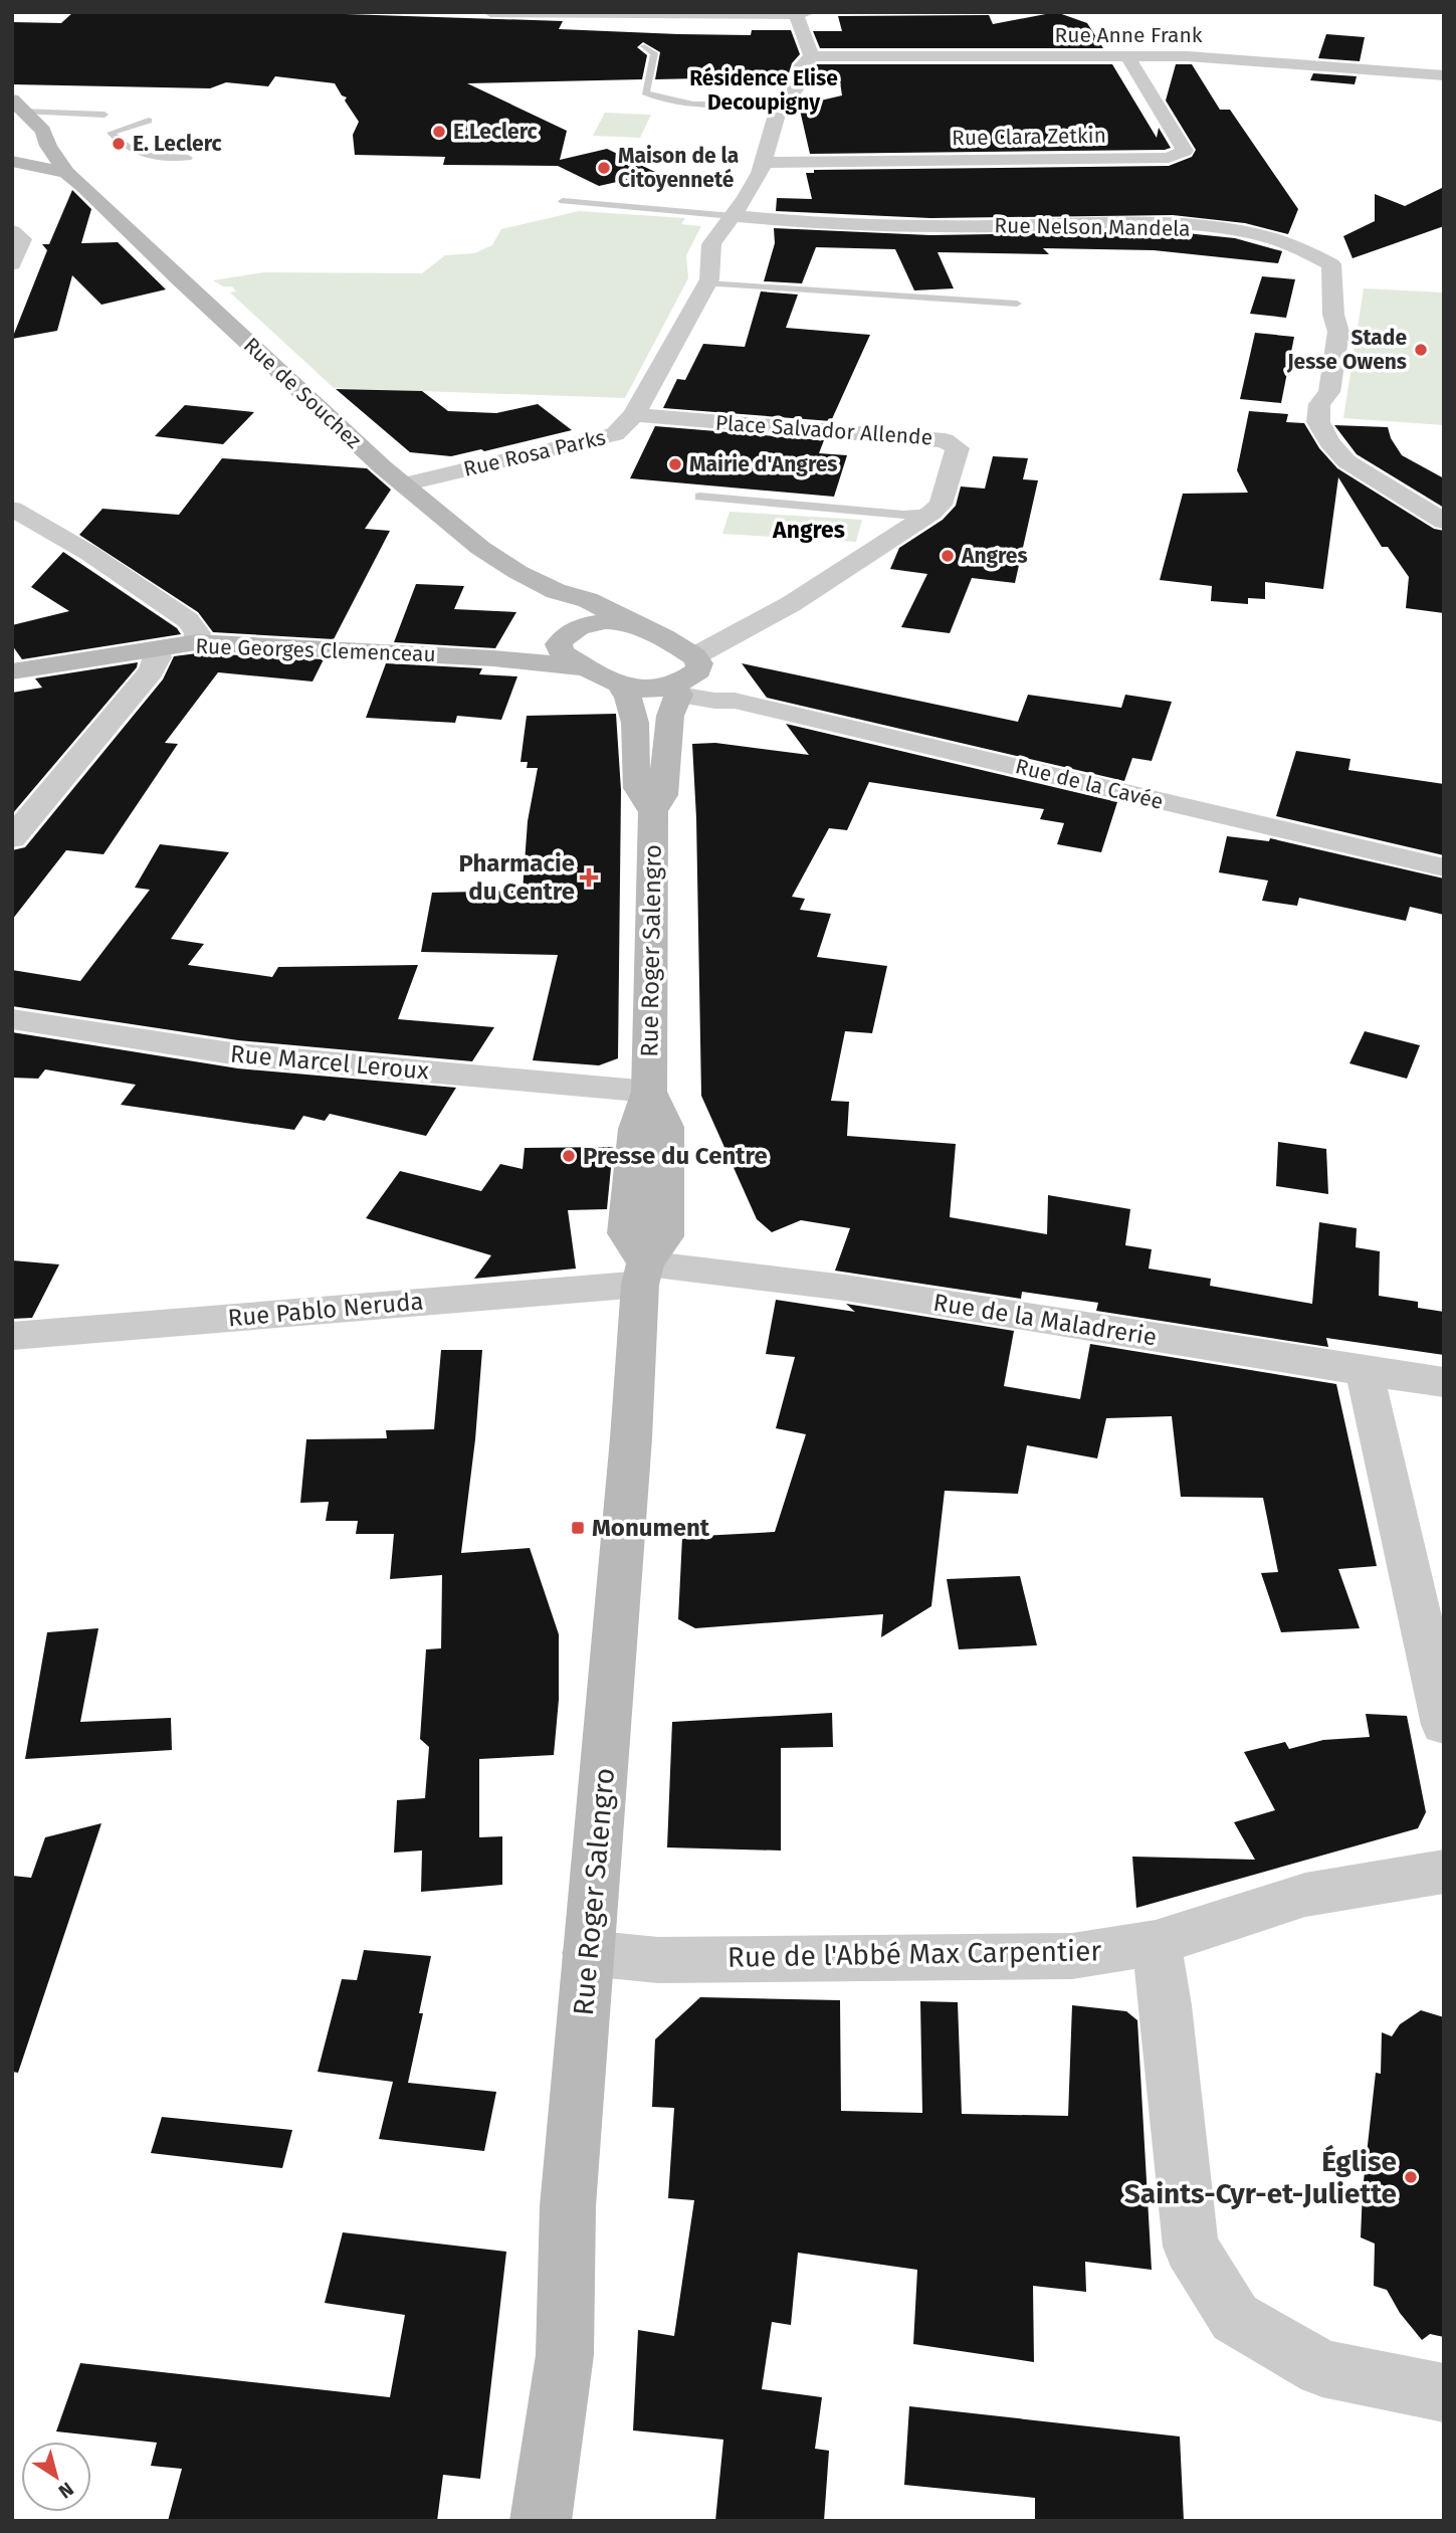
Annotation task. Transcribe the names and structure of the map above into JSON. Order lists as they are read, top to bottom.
{
  "streets": {
    "main road": ["Rue de Souchez", "Rue Georges Clemenceau", "Rue Roger Salengro"],
    "street": [
      "Rue Anne Frank",
      "Rue Clara Zetkin",
      "Rue Nelson Mandela",
      "Place Salvador Allende",
      "Rue Rosa Parks",
      "Rue de la Cavée",
      "Rue Marcel Leroux",
      "Rue Pablo Neruda",
      "Rue de la Maladrerie",
      "Rue de l'Abbé Max Carpentier"
    ]
  },
  "crossings": [
    ["Rue Anne Frank", "Rue Clara Zetkin"],
    ["Rue Anne Frank", "Rue Rosa Parks"],
    ["Rue Clara Zetkin", "Rue Rosa Parks"],
    ["Rue Nelson Mandela", "Rue Rosa Parks"],
    ["Rue de Souchez", "Place Salvador Allende"],
    ["Rue de Souchez", "Rue Rosa Parks"],
    ["Rue de Souchez", "Rue Georges Clemenceau"],
    ["Rue de Souchez", "Rue de la Cavée"],
    ["Place Salvador Allende", "Rue Rosa Parks"],
    ["Place Salvador Allende", "Rue de la Cavée"],
    ["Rue de la Cavée", "Rue Roger Salengro"],
    ["Rue Roger Salengro", "Rue Marcel Leroux"],
    ["Rue Roger Salengro", "Rue Pablo Neruda"],
    ["Rue Roger Salengro", "Rue de la Maladrerie"],
    ["Rue Roger Salengro", "Rue de l'Abbé Max Carpentier"],
    ["Rue Pablo Neruda", "Rue de la Maladrerie"]
  ],
  "districts": ["Résidence Elise Decoupigny", "Angres"],
  "places": {
    "other": [
      "E.Leclerc",
      "E. Leclerc",
      "Maison de la Citoyenneté",
      "Stade Jesse Owens",
      "Mairie d'Angres",
      "Angres",
      "Presse du Centre",
      "Église Saints-Cyr-et-Juliette"
    ],
    "health": ["Pharmacie du Centre"],
    "transit": ["Monument"]
  },
  "north": "bottom right"
}
